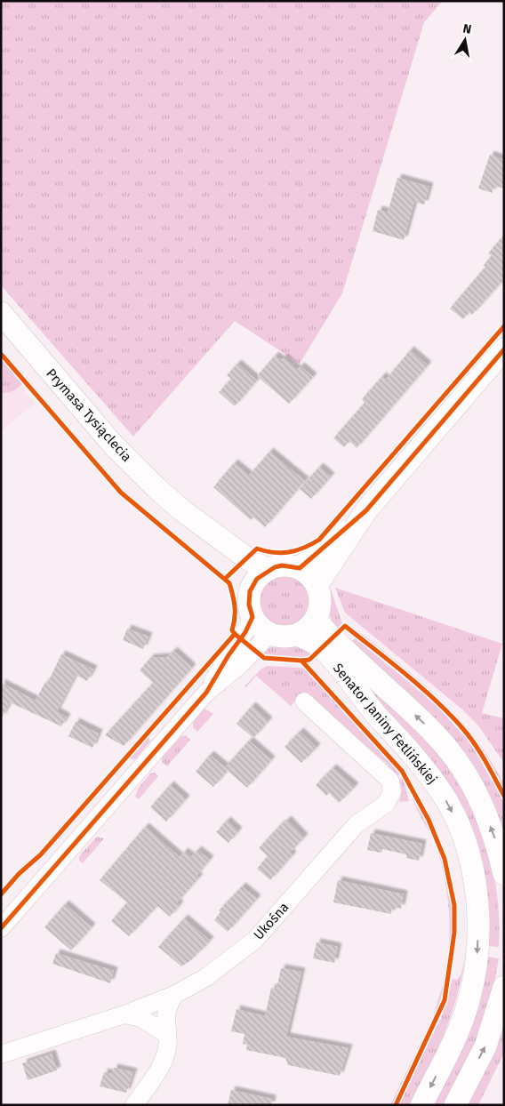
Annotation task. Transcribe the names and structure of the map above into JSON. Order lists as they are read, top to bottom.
{
  "streets": {
    "main road": ["Prymasa Tysiąclecia", "Senator Janiny Fetlińskiej"],
    "street": ["Ukośna"]
  },
  "crossings": [
    ["Prymasa Tysiąclecia", "Senator Janiny Fetlińskiej"]
  ],
  "north": "top"
}
